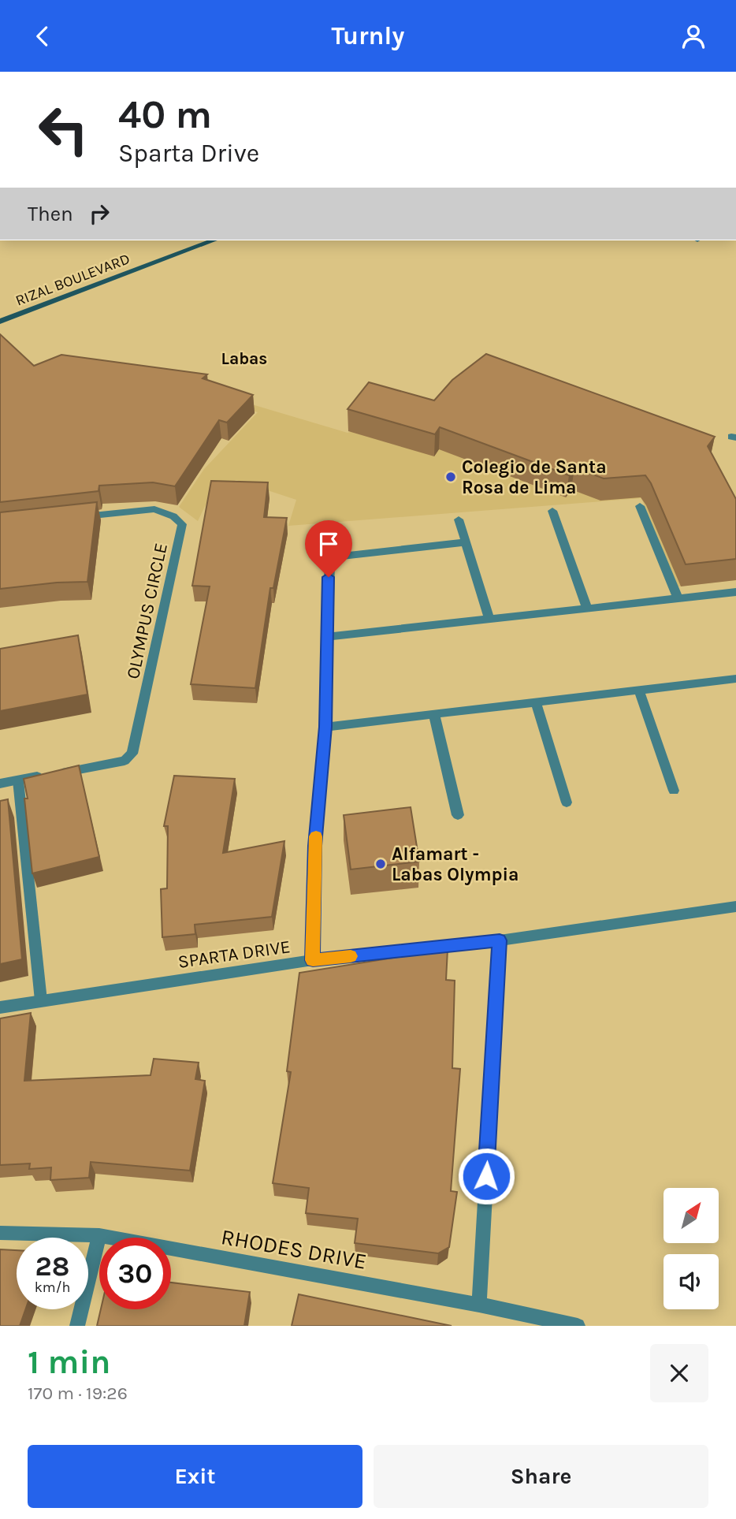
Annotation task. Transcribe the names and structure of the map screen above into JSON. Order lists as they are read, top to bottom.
{
  "streets": {
    "main road": ["RIZAL BOULEVARD"],
    "street": ["OLYMPUS CIRCLE", "SPARTA DRIVE", "RHODES DRIVE"]
  },
  "districts": ["Labas"],
  "places": ["Colegio de Santa Rosa de Lima", "Alfamart - Labas Olympia"],
  "north": "top right",
  "page": {
    "header": "Turnly",
    "turn": ["40 m", "Sparta Drive"],
    "then": "Then",
    "speed": "28 km/h",
    "limit": "30",
    "heading": ["1 min", "170 m · 19:26"],
    "buttons": ["Exit", "Share"]
  }
}
